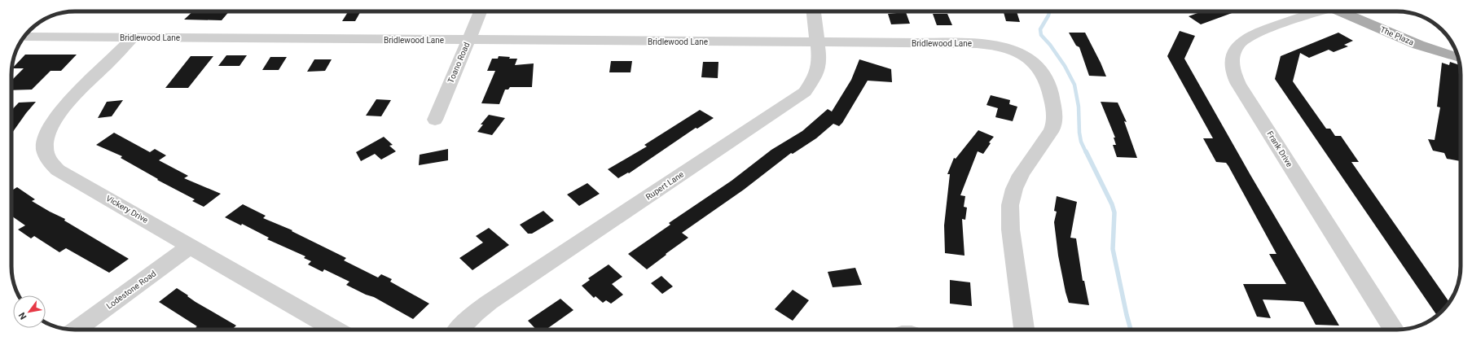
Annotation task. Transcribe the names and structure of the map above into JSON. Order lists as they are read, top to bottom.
{
  "streets": {
    "main road": ["The Plaza"],
    "street": [
      "Bridlewood Lane",
      "Toano Road",
      "Frank Drive",
      "Rupert Lane",
      "Vickery Drive",
      "Lodestone Road"
    ]
  },
  "crossings": [
    ["Bridlewood Lane", "Toano Road"],
    ["Bridlewood Lane", "Rupert Lane"],
    ["Bridlewood Lane", "Vickery Drive"],
    ["Vickery Drive", "Lodestone Road"]
  ],
  "north": "bottom left"
}
